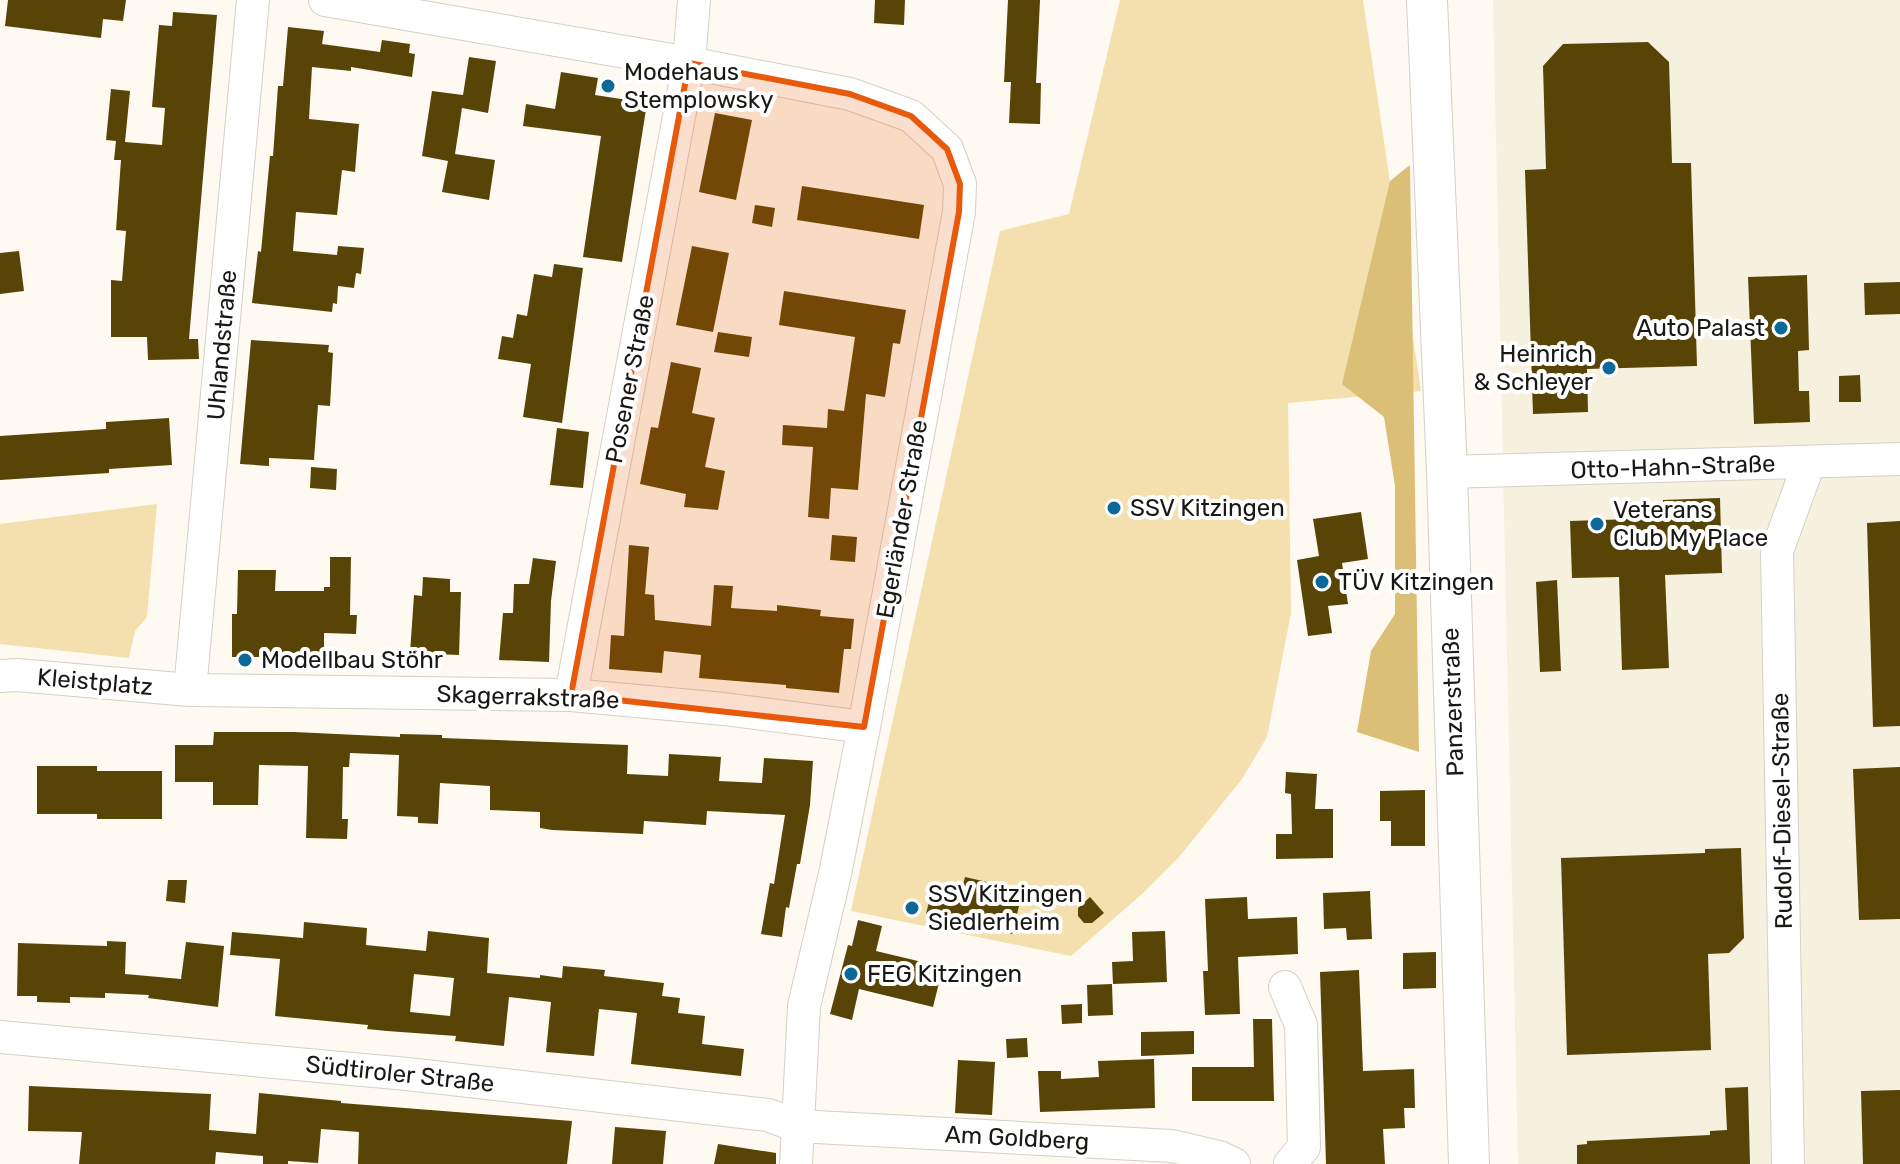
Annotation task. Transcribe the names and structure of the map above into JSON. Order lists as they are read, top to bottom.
{
  "streets": {
    "main road": ["Panzerstraße"],
    "street": [
      "Uhlandstraße",
      "Posener Straße",
      "Otto-Hahn-Straße",
      "Egerländer Straße",
      "Kleistplatz",
      "Skagerrakstraße",
      "Rudolf-Diesel-Straße",
      "Südtiroler Straße",
      "Am Goldberg"
    ]
  },
  "crossings": [
    ["Uhlandstraße", "Kleistplatz"],
    ["Uhlandstraße", "Skagerrakstraße"],
    ["Posener Straße", "Egerländer Straße"],
    ["Posener Straße", "Skagerrakstraße"],
    ["Otto-Hahn-Straße", "Panzerstraße"],
    ["Otto-Hahn-Straße", "Rudolf-Diesel-Straße"],
    ["Egerländer Straße", "Skagerrakstraße"],
    ["Egerländer Straße", "Südtiroler Straße"],
    ["Egerländer Straße", "Am Goldberg"],
    ["Kleistplatz", "Skagerrakstraße"],
    ["Südtiroler Straße", "Am Goldberg"]
  ],
  "places": [
    "Modehaus Stemplowsky",
    "Auto Palast",
    "Heinrich & Schleyer",
    "SSV Kitzingen",
    "Veterans Club My Place",
    "TÜV Kitzingen",
    "Modellbau Stöhr",
    "SSV Kitzingen Siedlerheim",
    "FEG Kitzingen"
  ]
}
